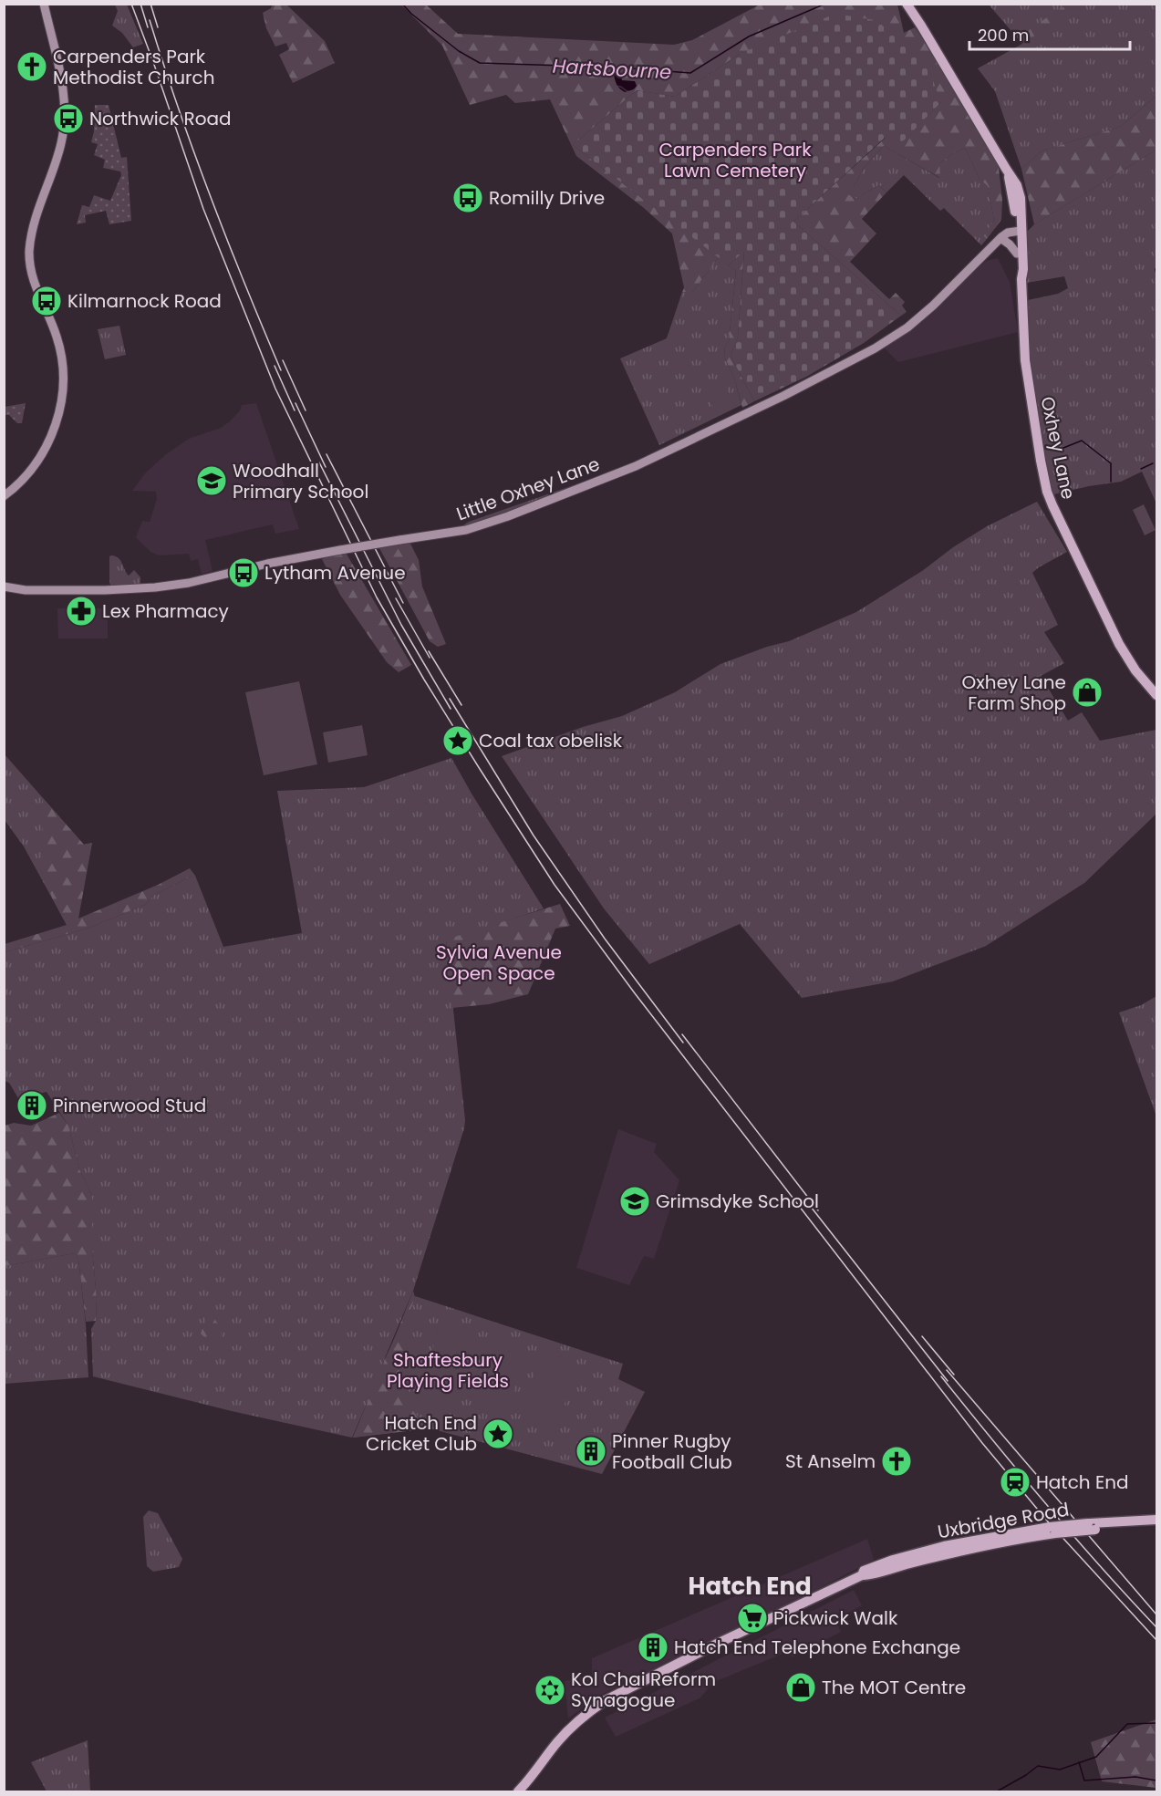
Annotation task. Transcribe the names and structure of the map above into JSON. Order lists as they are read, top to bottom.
{
  "streets": {
    "main road": ["Oxhey Lane", "Little Oxhey Lane", "Uxbridge Road"]
  },
  "districts": ["Hatch End"],
  "water": ["Hartsbourne"],
  "parks": ["Carpenders Park Lawn Cemetery", "Sylvia Avenue Open Space", "Shaftesbury Playing Fields"],
  "places": {
    "church": ["Carpenders Park Methodist Church", "St Anselm"],
    "bus stop": [
      "Northwick Road",
      "Romilly Drive",
      "Kilmarnock Road",
      "Lytham Avenue"
    ],
    "school or university": ["Woodhall Primary School", "Grimsdyke School"],
    "pharmacy": ["Lex Pharmacy"],
    "shop": ["Oxhey Lane Farm Shop", "The MOT Centre"],
    "place": ["Coal tax obelisk", "Hatch End Cricket Club"],
    "building": ["Pinnerwood Stud", "Pinner Rugby Football Club", "Hatch End Telephone Exchange"],
    "station": ["Hatch End"],
    "supermarket": ["Pickwick Walk"],
    "synagogue": ["Kol Chai Reform Synagogue"]
  },
  "scale_bar": "200 m"
}
